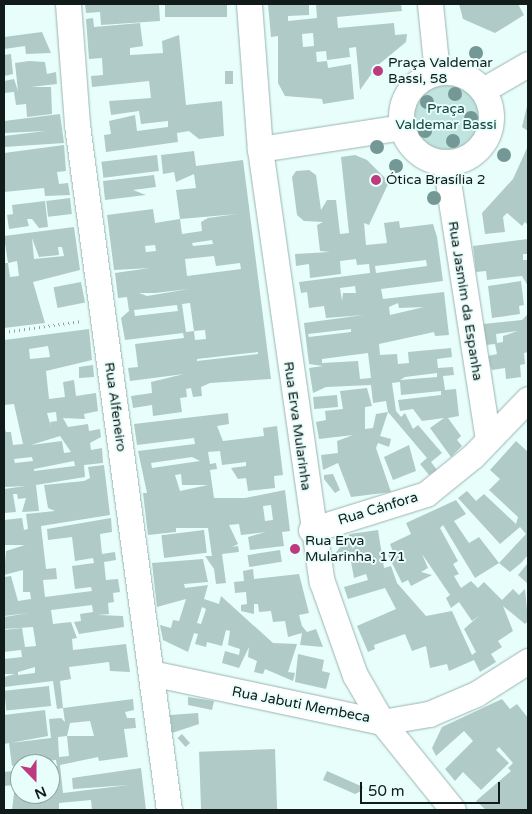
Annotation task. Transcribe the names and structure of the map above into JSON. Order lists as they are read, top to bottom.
{
  "streets": {
    "street": [
      "Rua Jasmim da Espanha",
      "Rua Alfeneiro",
      "Rua Erva Mularinha",
      "Rua Cánfora",
      "Rua Jabuti Membeca"
    ]
  },
  "crossings": [
    ["Rua Jasmim da Espanha", "Rua Cánfora"],
    ["Rua Alfeneiro", "Rua Jabuti Membeca"],
    ["Rua Erva Mularinha", "Rua Cánfora"],
    ["Rua Erva Mularinha", "Rua Jabuti Membeca"]
  ],
  "parks": ["Praça Valdemar Bassi"],
  "places": ["Praça Valdemar Bassi, 58", "Ótica Brasília 2", "Rua Erva Mularinha, 171"],
  "scale_bar": "50 m",
  "north": "bottom"
}
